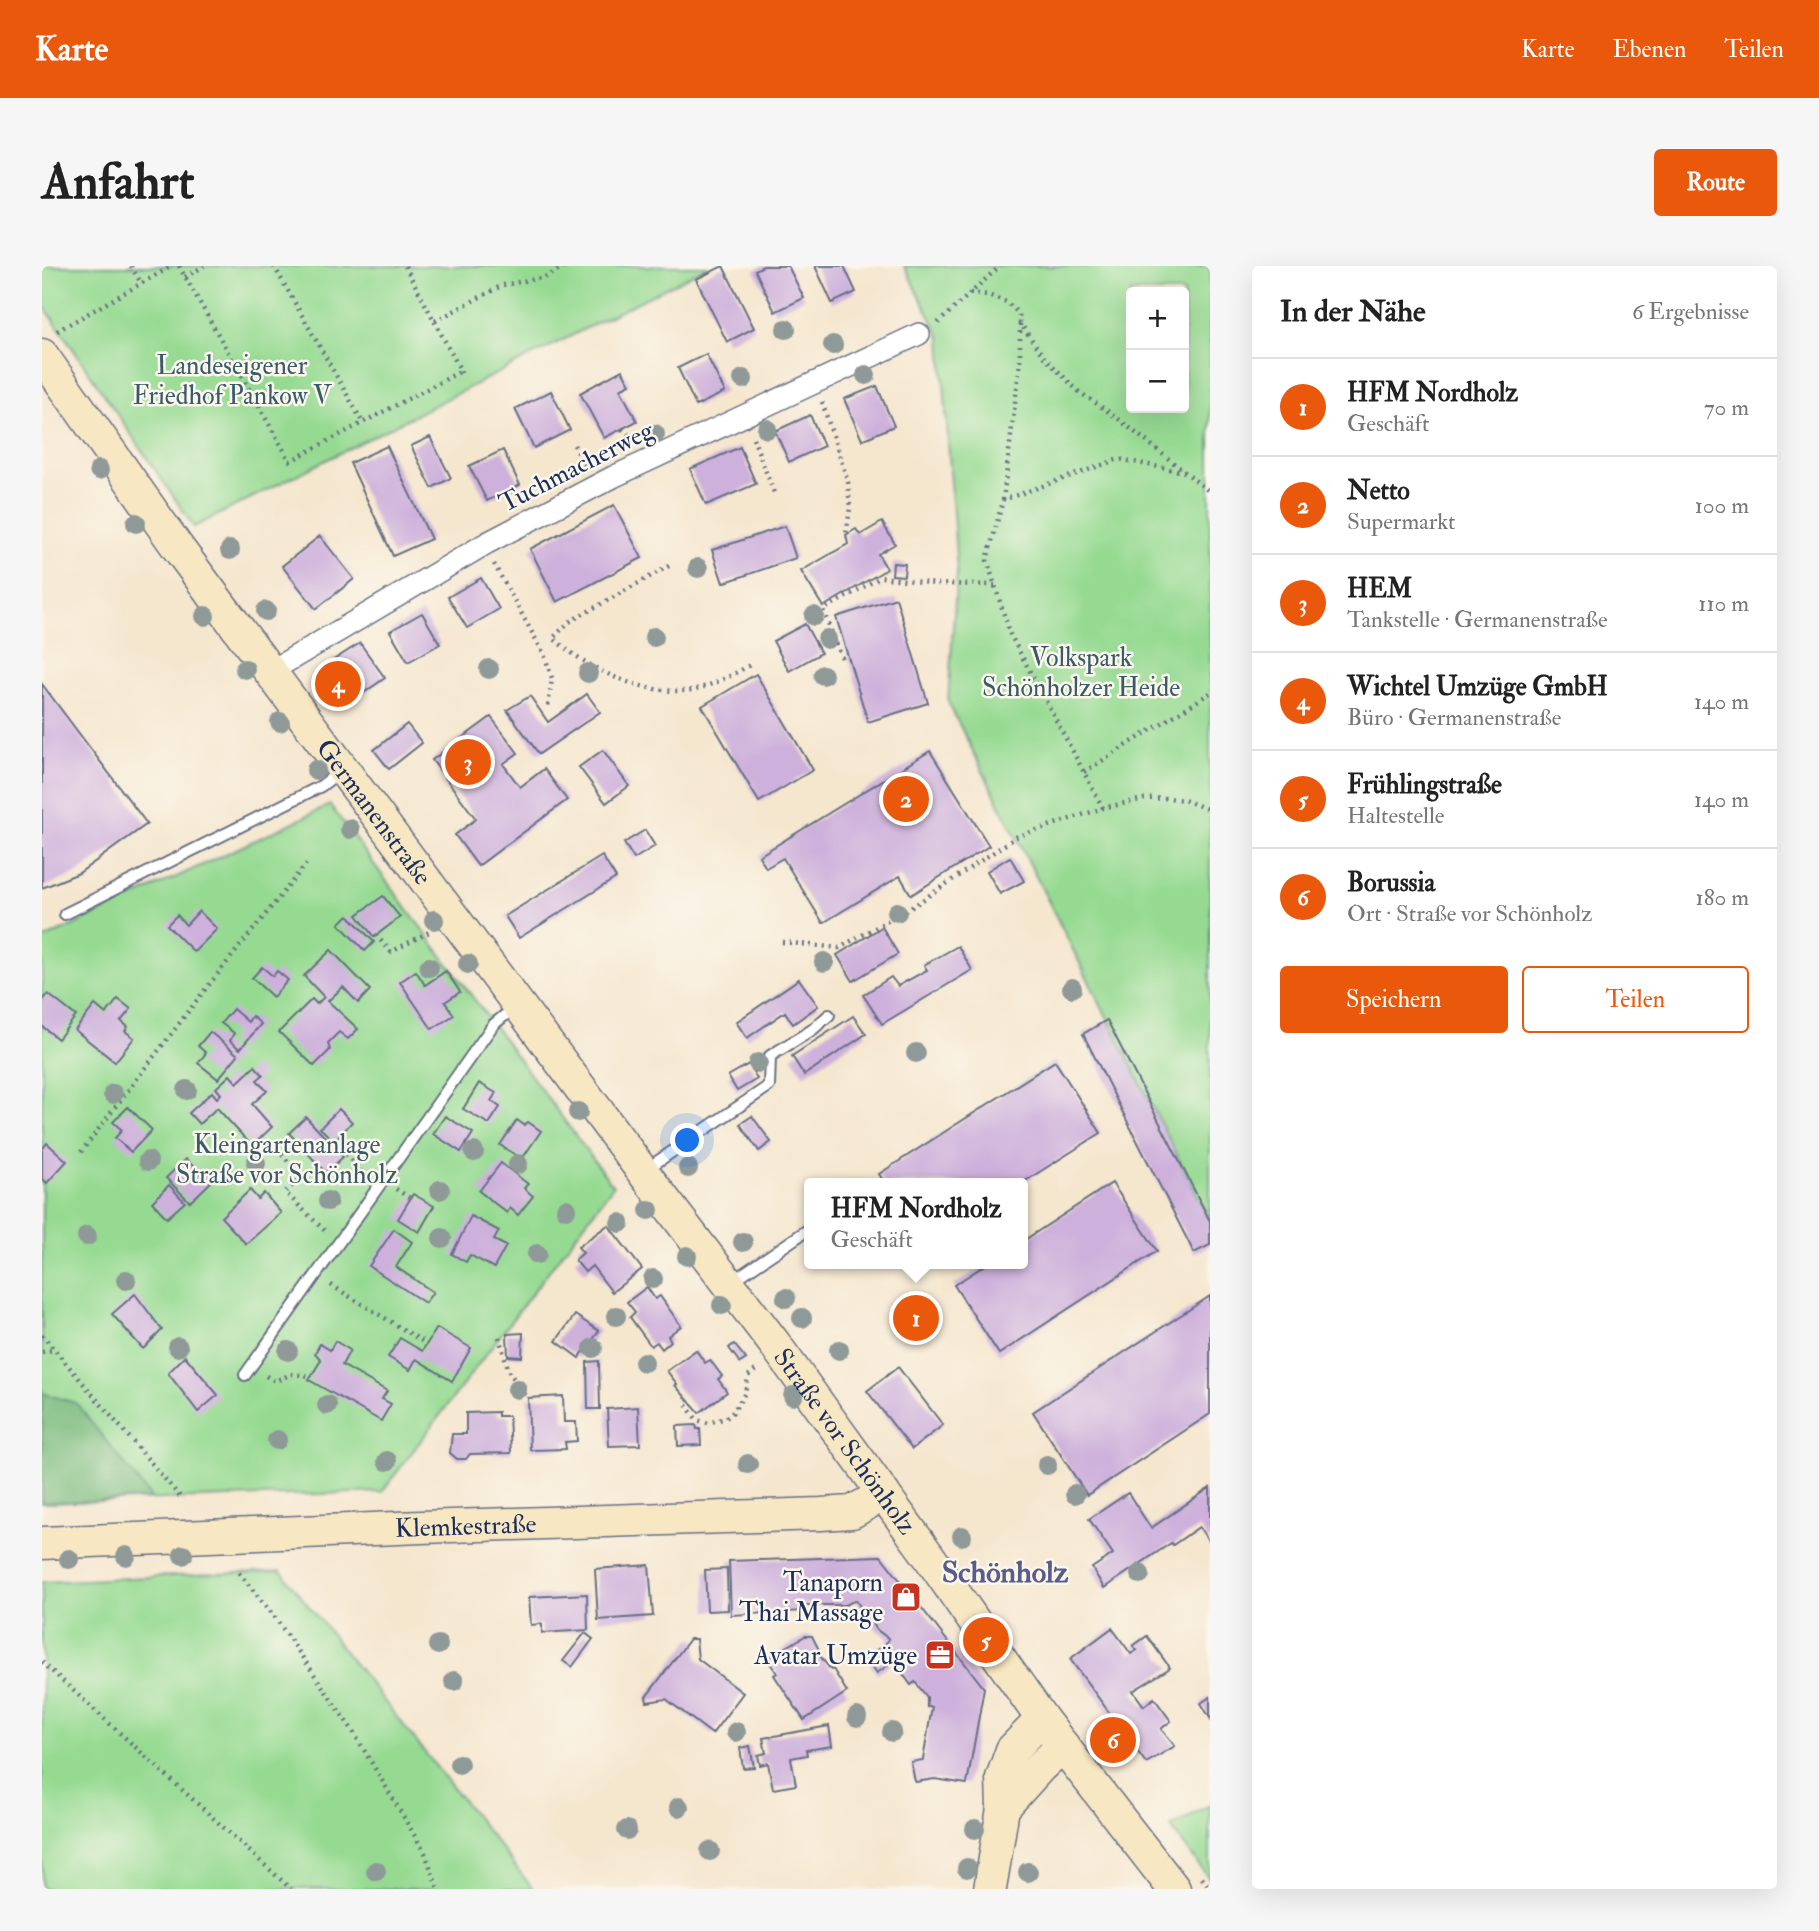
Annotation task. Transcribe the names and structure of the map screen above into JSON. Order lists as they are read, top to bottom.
{
  "streets": {
    "main road": ["Germanenstraße", "Straße vor Schönholz", "Klemkestraße"],
    "street": ["Tuchmacherweg"]
  },
  "crossings": [
    ["Tuchmacherweg", "Germanenstraße"],
    ["Germanenstraße", "Straße vor Schönholz"],
    ["Straße vor Schönholz", "Klemkestraße"]
  ],
  "districts": ["Schönholz"],
  "parks": ["Landeseigener Friedhof Pankow V", "Volkspark Schönholzer Heide", "Kleingartenanlage Straße vor Schönholz"],
  "places": {
    "shop": ["Tanaporn Thai Massage"],
    "office": ["Avatar Umzüge"]
  },
  "page": {
    "header": "Karte",
    "nav": ["Karte", "Ebenen", "Teilen"],
    "buttons": [
      "Route",
      ["Speichern", "Teilen"]
    ],
    "title": "Anfahrt",
    "heading": ["In der Nähe", "6 Ergebnisse"],
    "map_buttons": ["+", "−"],
    "list": [
      {
        "mark": "1",
        "name": "HFM Nordholz",
        "note": "Geschäft",
        "value": "70 m"
      },
      {
        "mark": "2",
        "name": "Netto",
        "note": "Supermarkt",
        "value": "100 m"
      },
      {
        "mark": "3",
        "name": "HEM",
        "note": "Tankstelle · Germanenstraße",
        "value": "110 m"
      },
      {
        "mark": "4",
        "name": "Wichtel Umzüge GmbH",
        "note": "Büro · Germanenstraße",
        "value": "140 m"
      },
      {
        "mark": "5",
        "name": "Frühlingstraße",
        "note": "Haltestelle",
        "value": "140 m"
      },
      {
        "mark": "6",
        "name": "Borussia",
        "note": "Ort · Straße vor Schönholz",
        "value": "180 m"
      }
    ],
    "pins": [
      "4",
      "3",
      "2",
      "1",
      "5",
      "6"
    ],
    "popup": ["HFM Nordholz", "Geschäft"]
  }
}
